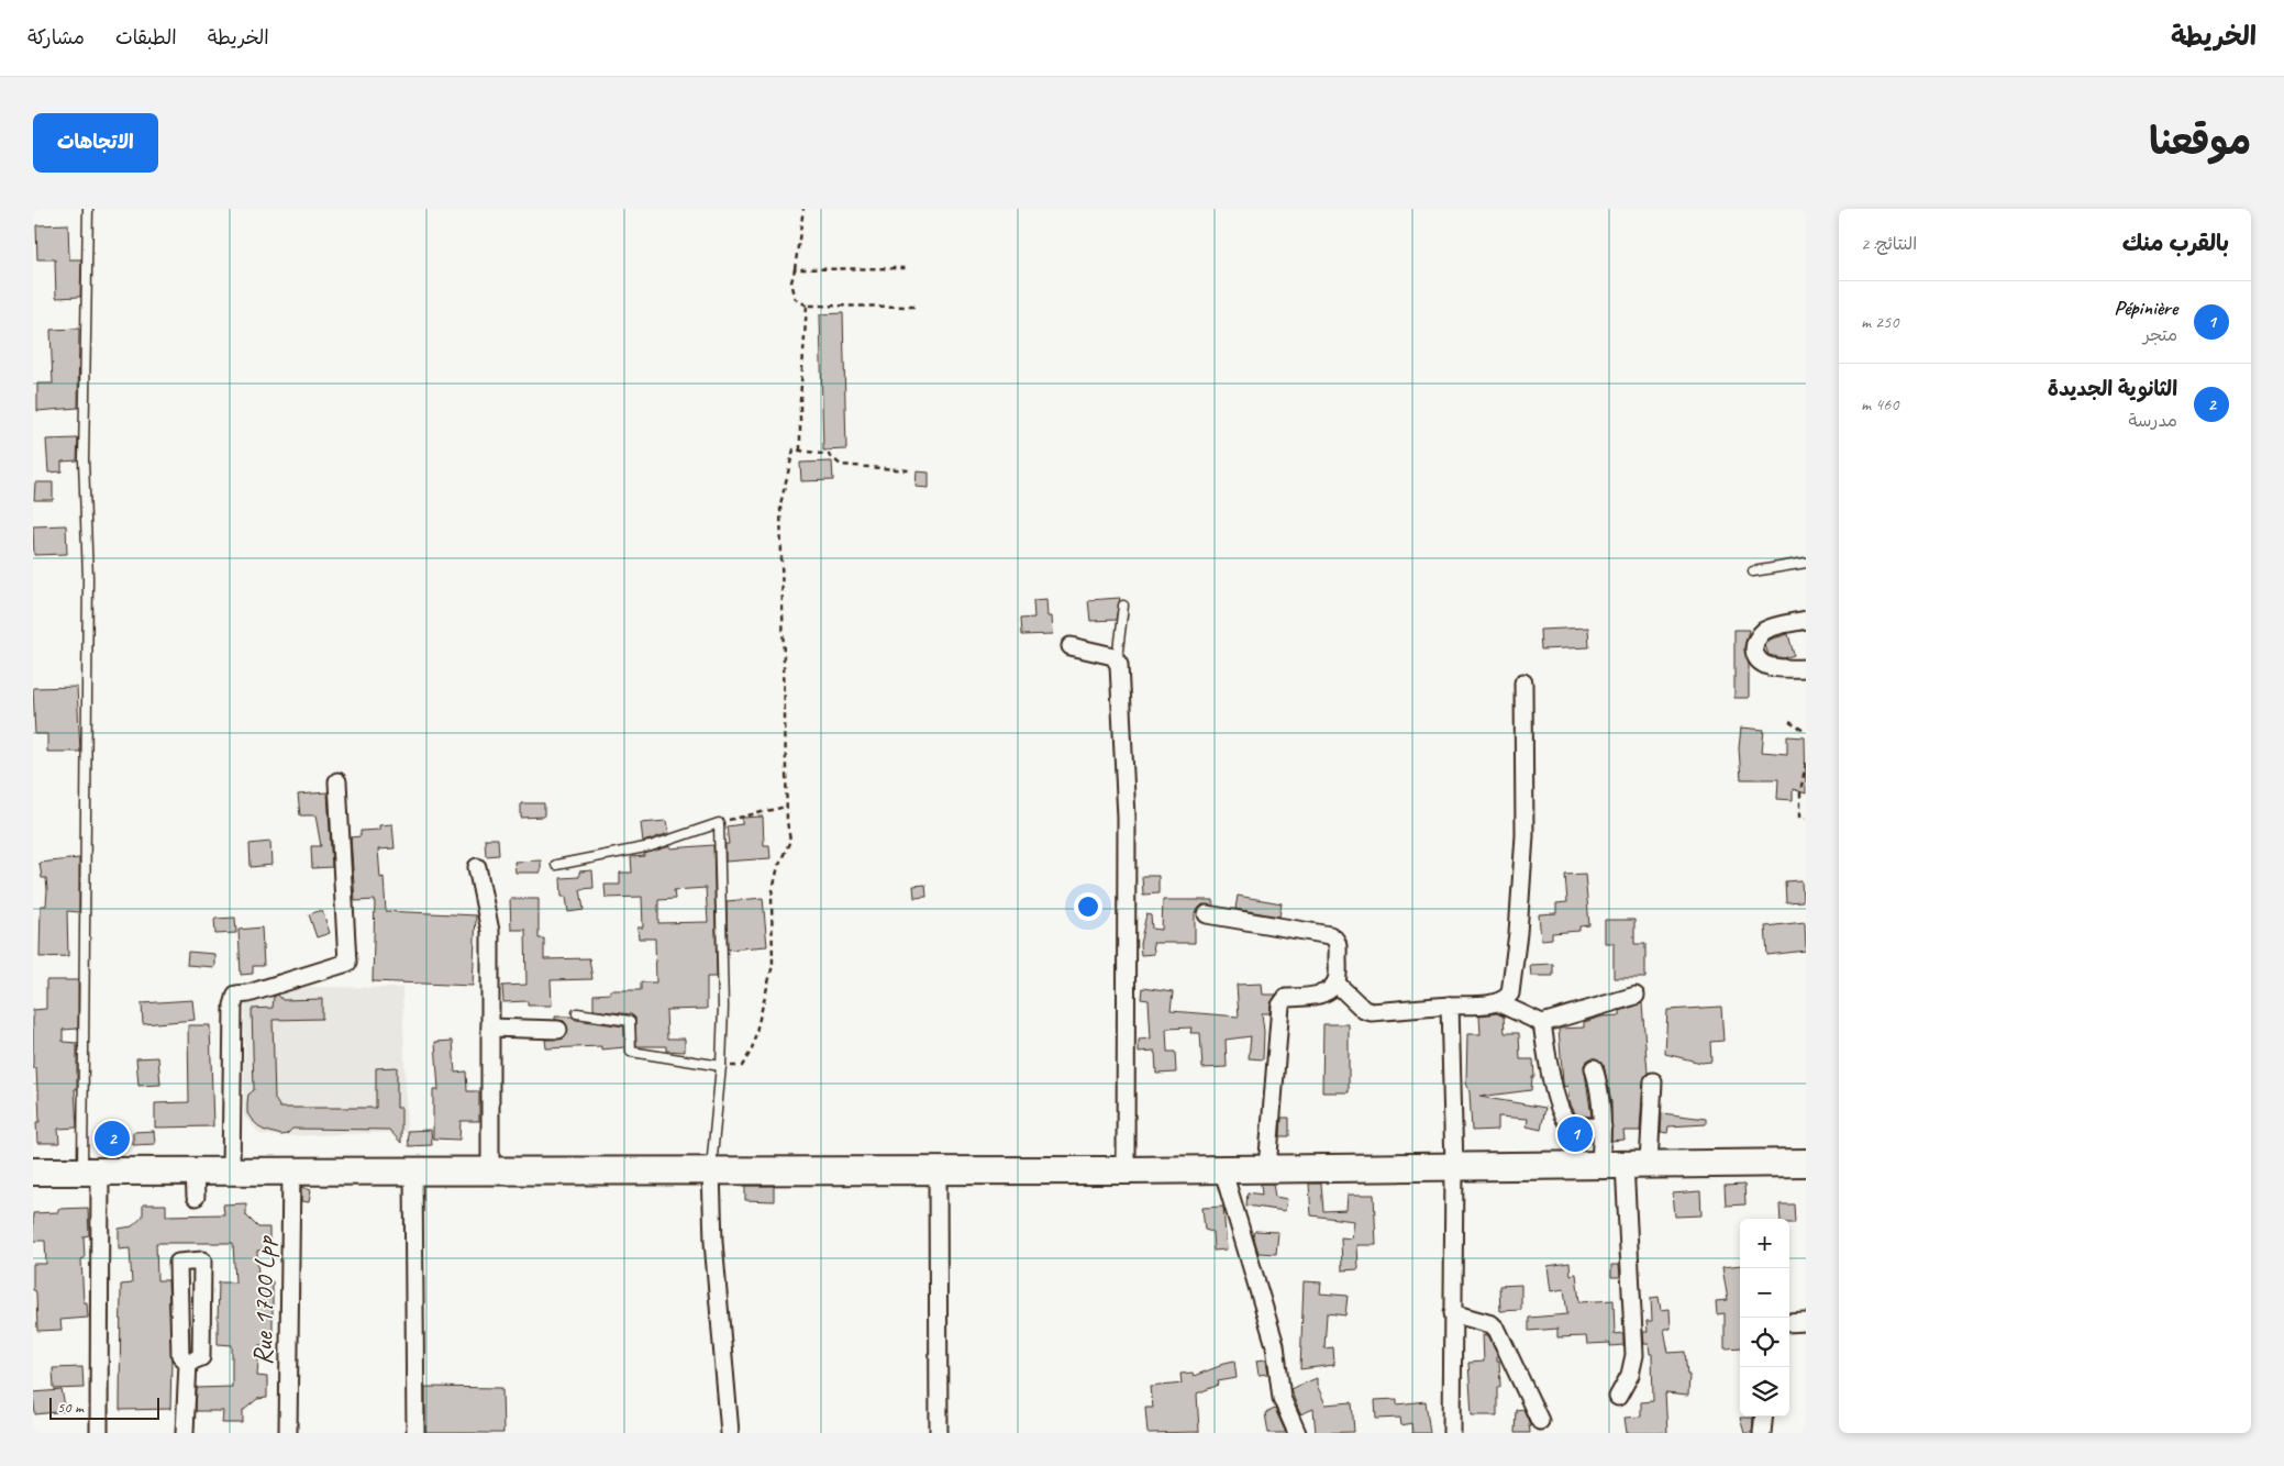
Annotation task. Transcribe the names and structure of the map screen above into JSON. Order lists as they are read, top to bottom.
{
  "streets": {
    "street": ["Rue 1700 Lpp"]
  },
  "scale_bar": "50 m",
  "page": {
    "header": "الخريطة",
    "nav": ["الخريطة", "الطبقات", "مشاركة"],
    "title": "موقعنا",
    "buttons": "الاتجاهات",
    "heading": ["بالقرب منك", "النتائج: 2"],
    "list": [
      {
        "mark": "1",
        "name": "Pépinière",
        "note": "متجر",
        "value": "250 m"
      },
      {
        "mark": "2",
        "name": "الثانوية الجديدة",
        "note": "مدرسة",
        "value": "460 m"
      }
    ],
    "pins": ["1", "2"],
    "map_buttons": ["+", "−"],
    "scale": "50 m"
  }
}
